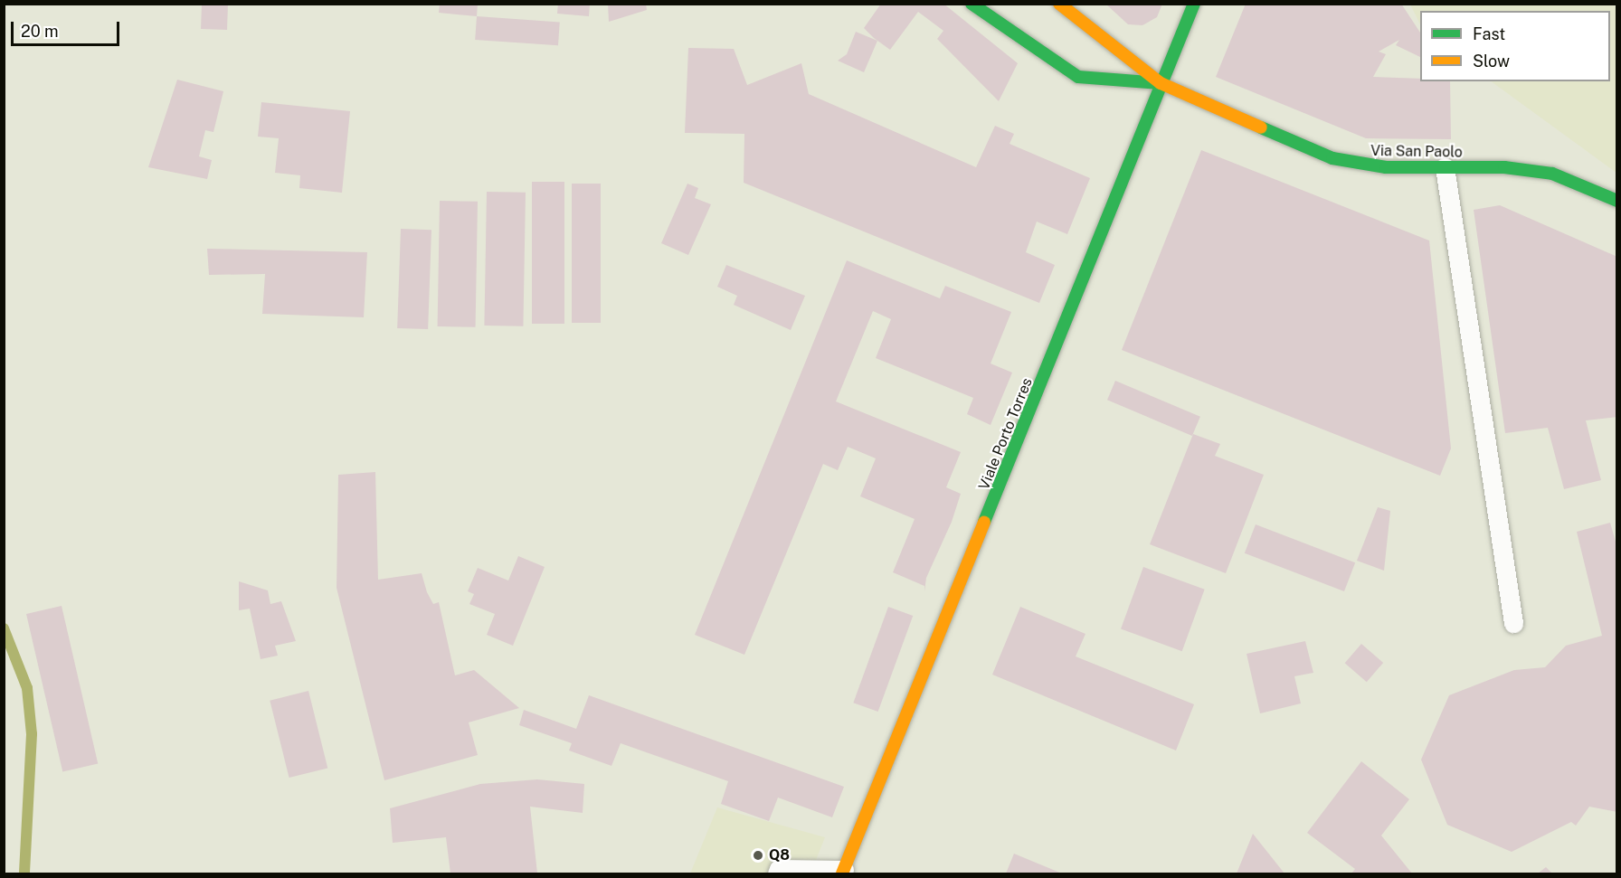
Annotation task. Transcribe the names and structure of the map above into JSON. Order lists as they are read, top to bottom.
{
  "streets": {
    "main road": ["Via San Paolo", "Viale Porto Torres"]
  },
  "crossings": [
    ["Via San Paolo", "Viale Porto Torres"]
  ],
  "places": ["Q8"],
  "legend": ["Fast", "Slow"],
  "scale_bar": "20 m"
}
